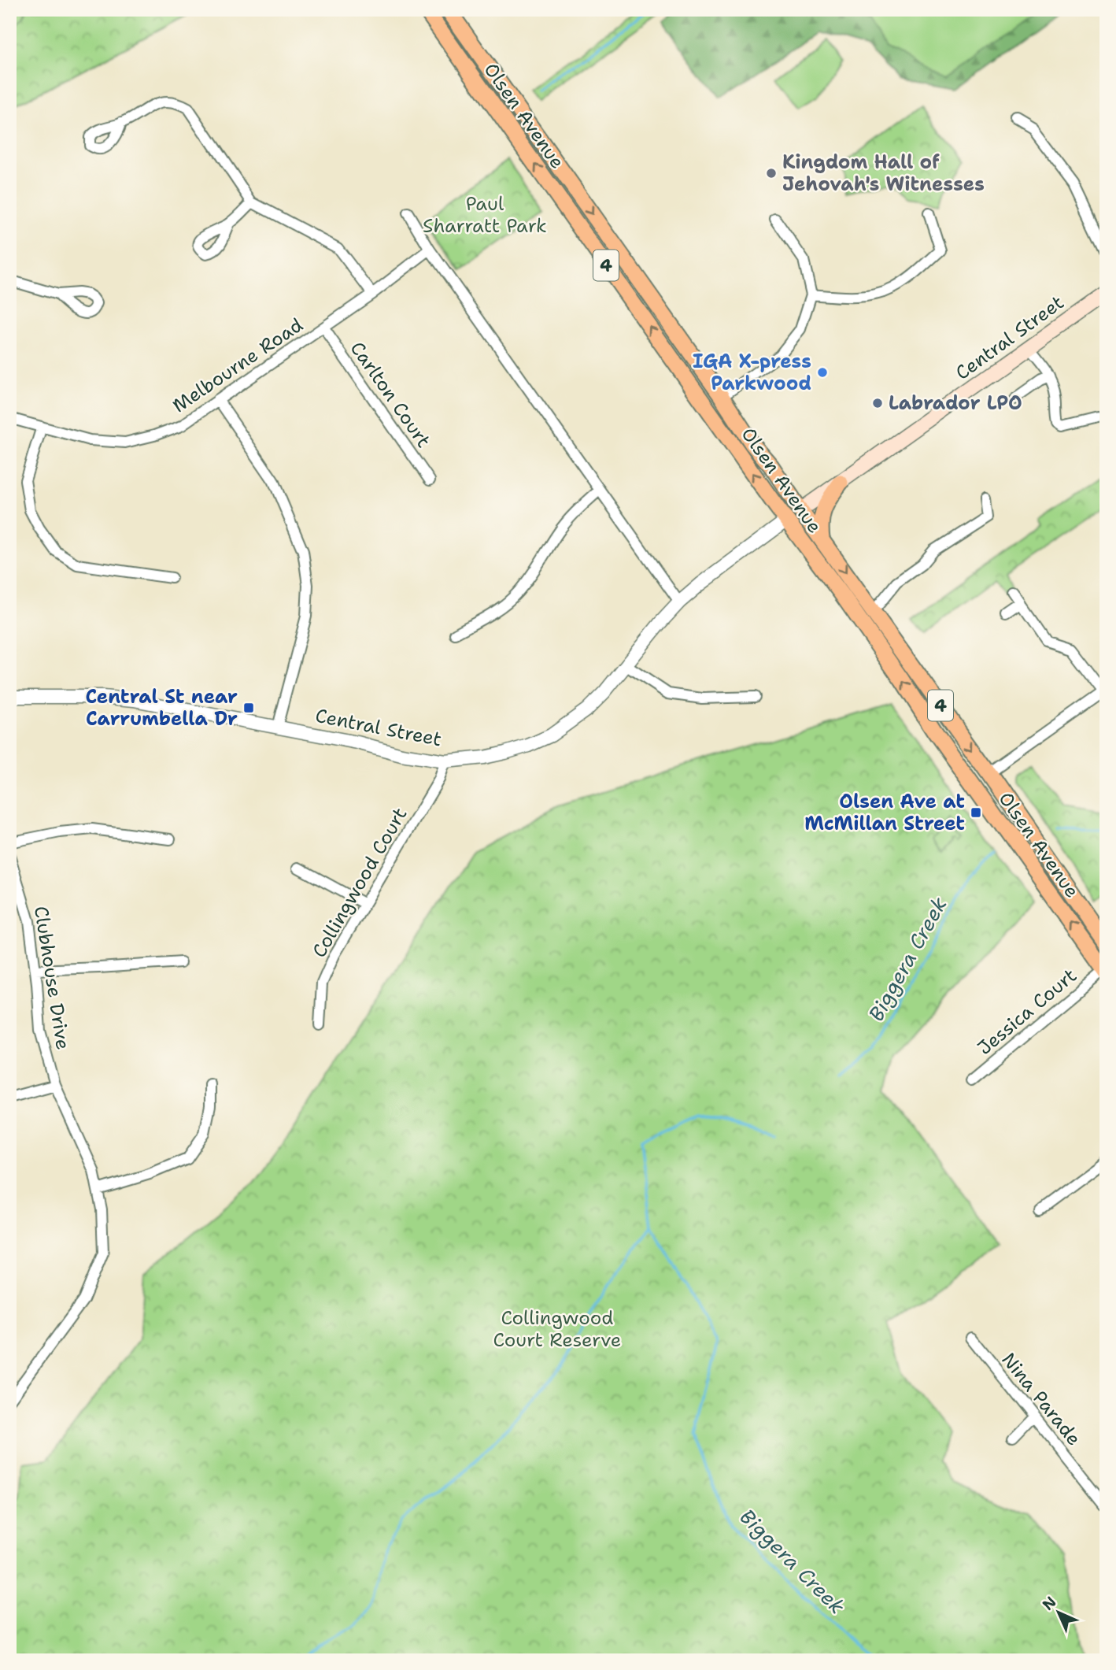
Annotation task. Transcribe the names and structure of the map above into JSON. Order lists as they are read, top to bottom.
{
  "streets": {
    "main road": ["Olsen Avenue", "4", "Central Street"],
    "street": [
      "Melbourne Road",
      "Carlton Court",
      "Collingwood Court",
      "Clubhouse Drive",
      "Jessica Court",
      "Nina Parade"
    ]
  },
  "crossings": [
    ["Olsen Avenue", "Central Street"],
    ["Olsen Avenue", "Jessica Court"],
    ["Central Street", "Collingwood Court"],
    ["Melbourne Road", "Carlton Court"]
  ],
  "water": ["Biggera Creek"],
  "parks": ["Paul Sharratt Park", "Collingwood Court Reserve"],
  "places": {
    "other": ["Kingdom Hall of Jehovah's Witnesses", "IGA X-press Parkwood", "Labrador LPO"],
    "transit": ["Central St near Carrumbella Dr", "Olsen Ave at McMillan Street"]
  },
  "north": "top left"
}
